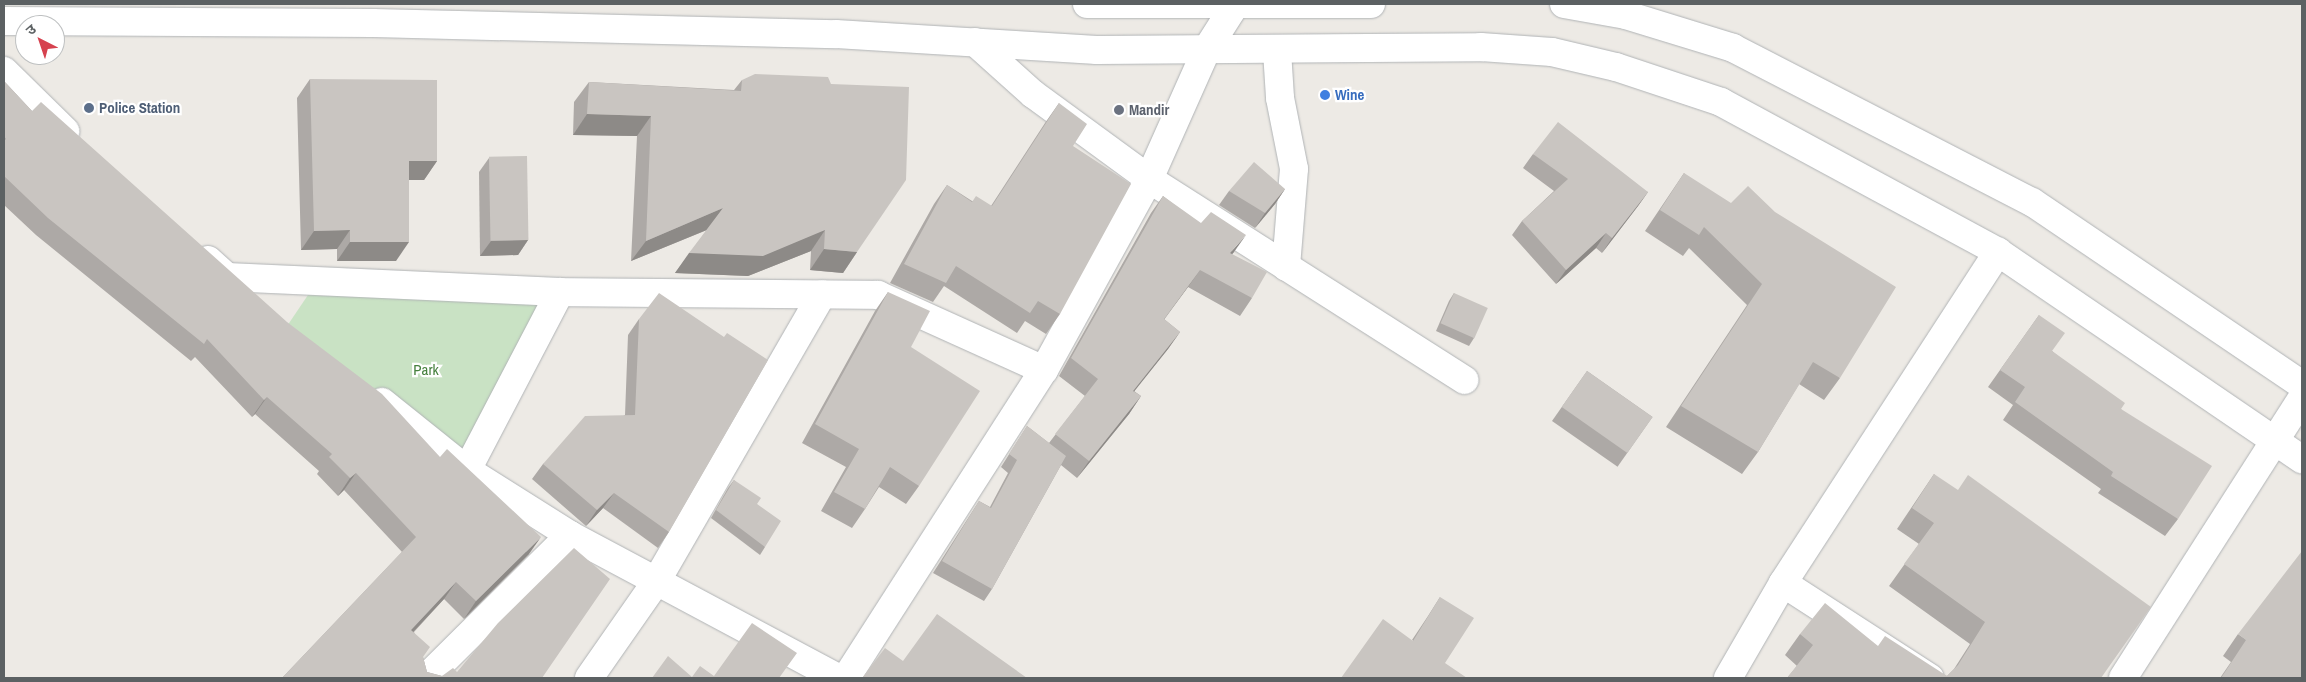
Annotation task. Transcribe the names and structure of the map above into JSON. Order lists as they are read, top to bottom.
{
  "parks": ["Park"],
  "places": ["Wine", "Police Station", "Mandir"],
  "north": "top left"
}
